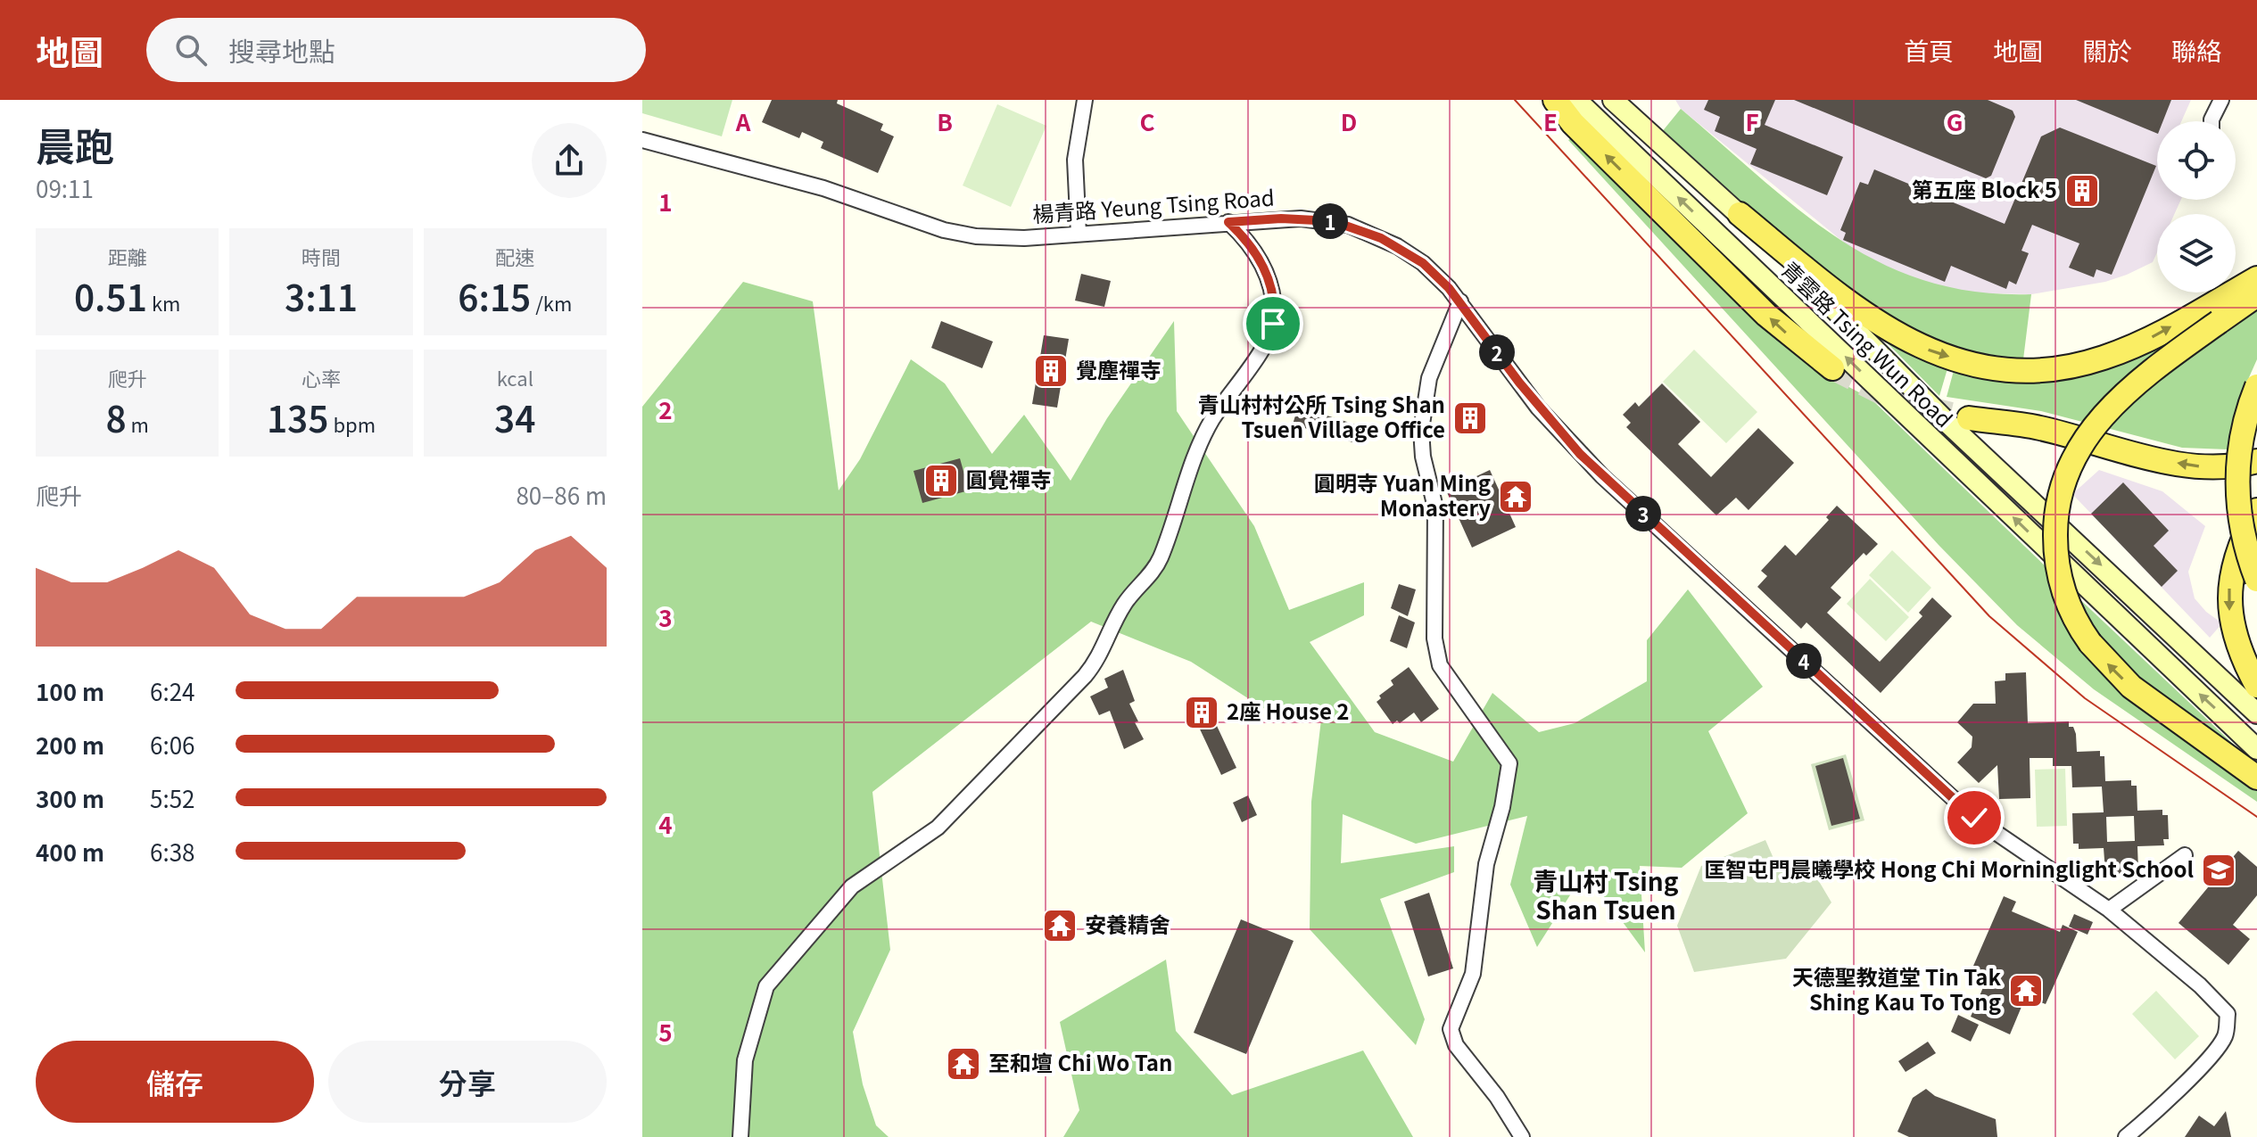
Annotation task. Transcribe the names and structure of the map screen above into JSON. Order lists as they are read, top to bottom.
{
  "streets": {
    "main road": ["青雲路 Tsing Wun Road"],
    "street": ["楊青路 Yeung Tsing Road"]
  },
  "districts": ["青山村 Tsing Shan Tsuen"],
  "places": {
    "building": [
      "第五座 Block 5",
      "覺塵禪寺",
      "青山村村公所 Tsing Shan Tsuen Village Office",
      "圓覺禪寺",
      "2座 House 2"
    ],
    "temple": [
      "圓明寺 Yuan Ming Monastery",
      "安養精舍",
      "天德聖教道堂 Tin Tak Shing Kau To Tong",
      "至和壇 Chi Wo Tan"
    ],
    "school or university": ["匡智屯門晨曦學校 Hong Chi Morninglight School"]
  },
  "page": {
    "header": "地圖",
    "search": "搜尋地點",
    "nav": [
      "首頁",
      "地圖",
      "關於",
      "聯絡"
    ],
    "heading": ["晨跑", "09:11"],
    "pins": [
      "1",
      "2",
      "3",
      "4"
    ],
    "stats": [
      ["距離", "0.51 km"],
      ["時間", "3:11"],
      ["配速", "6:15 /km"],
      ["爬升", "8 m"],
      ["心率", "135 bpm"],
      ["kcal", "34"]
    ],
    "chart": ["爬升", "80–86 m"],
    "list": [
      {
        "name": "100 m",
        "note": "6:24"
      },
      {
        "name": "200 m",
        "note": "6:06"
      },
      {
        "name": "300 m",
        "note": "5:52"
      },
      {
        "name": "400 m",
        "note": "6:38"
      }
    ],
    "buttons": ["儲存", "分享"]
  },
  "grid": {
    "columns": [
      "A",
      "B",
      "C",
      "D",
      "E",
      "F",
      "G"
    ],
    "rows": [
      "1",
      "2",
      "3",
      "4",
      "5"
    ]
  }
}
